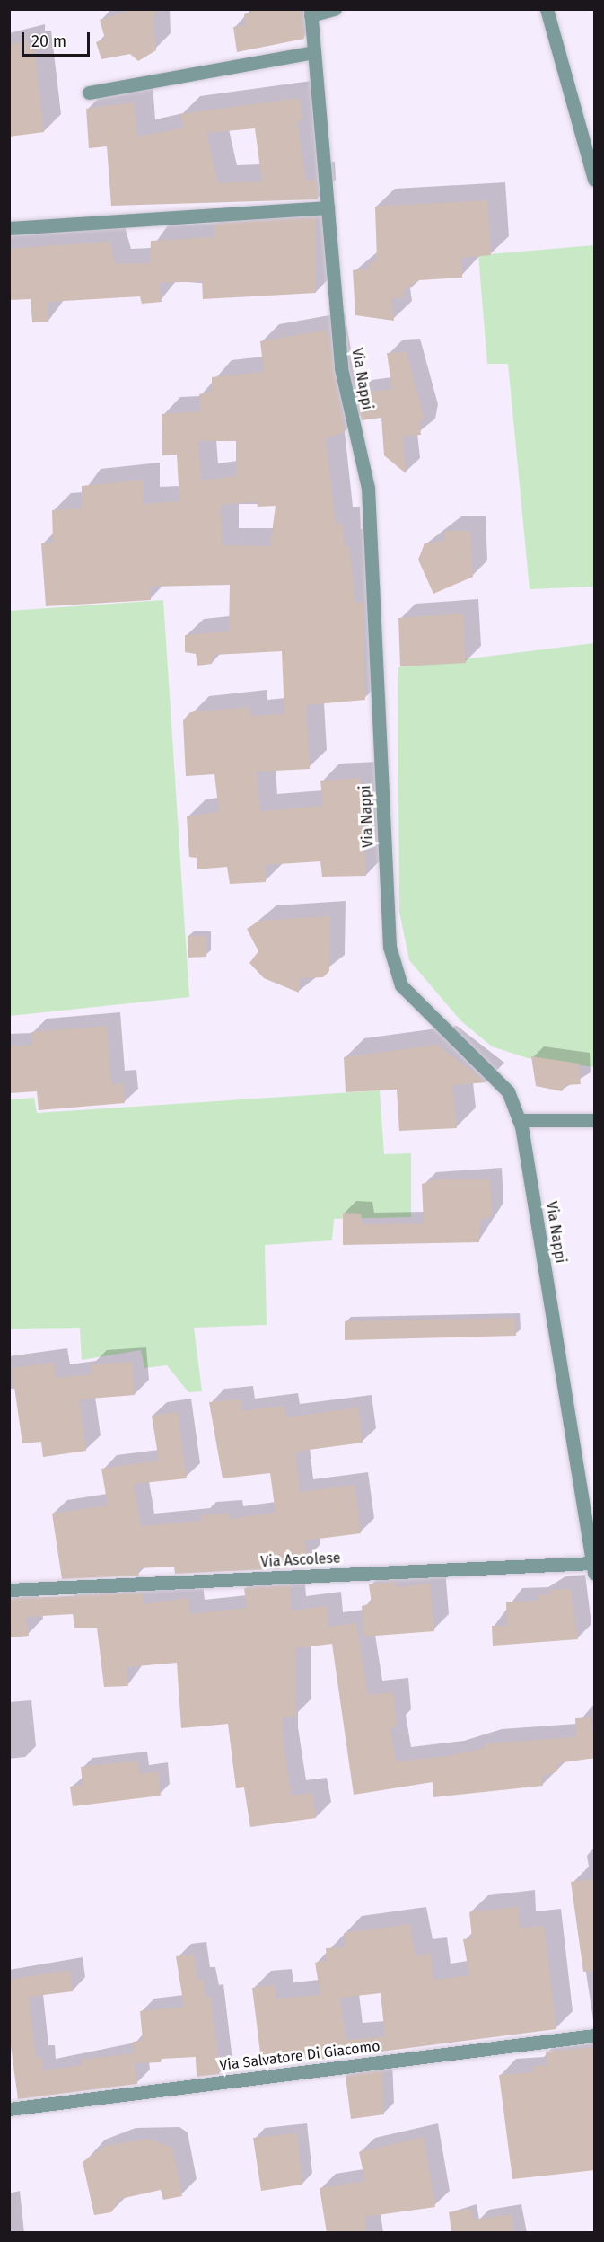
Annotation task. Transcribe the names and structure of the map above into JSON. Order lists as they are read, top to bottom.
{
  "streets": {
    "street": ["Via Nappi", "Via Ascolese", "Via Salvatore Di Giacomo"]
  },
  "crossings": [
    ["Via Nappi", "Via Ascolese"]
  ],
  "scale_bar": "20 m"
}
